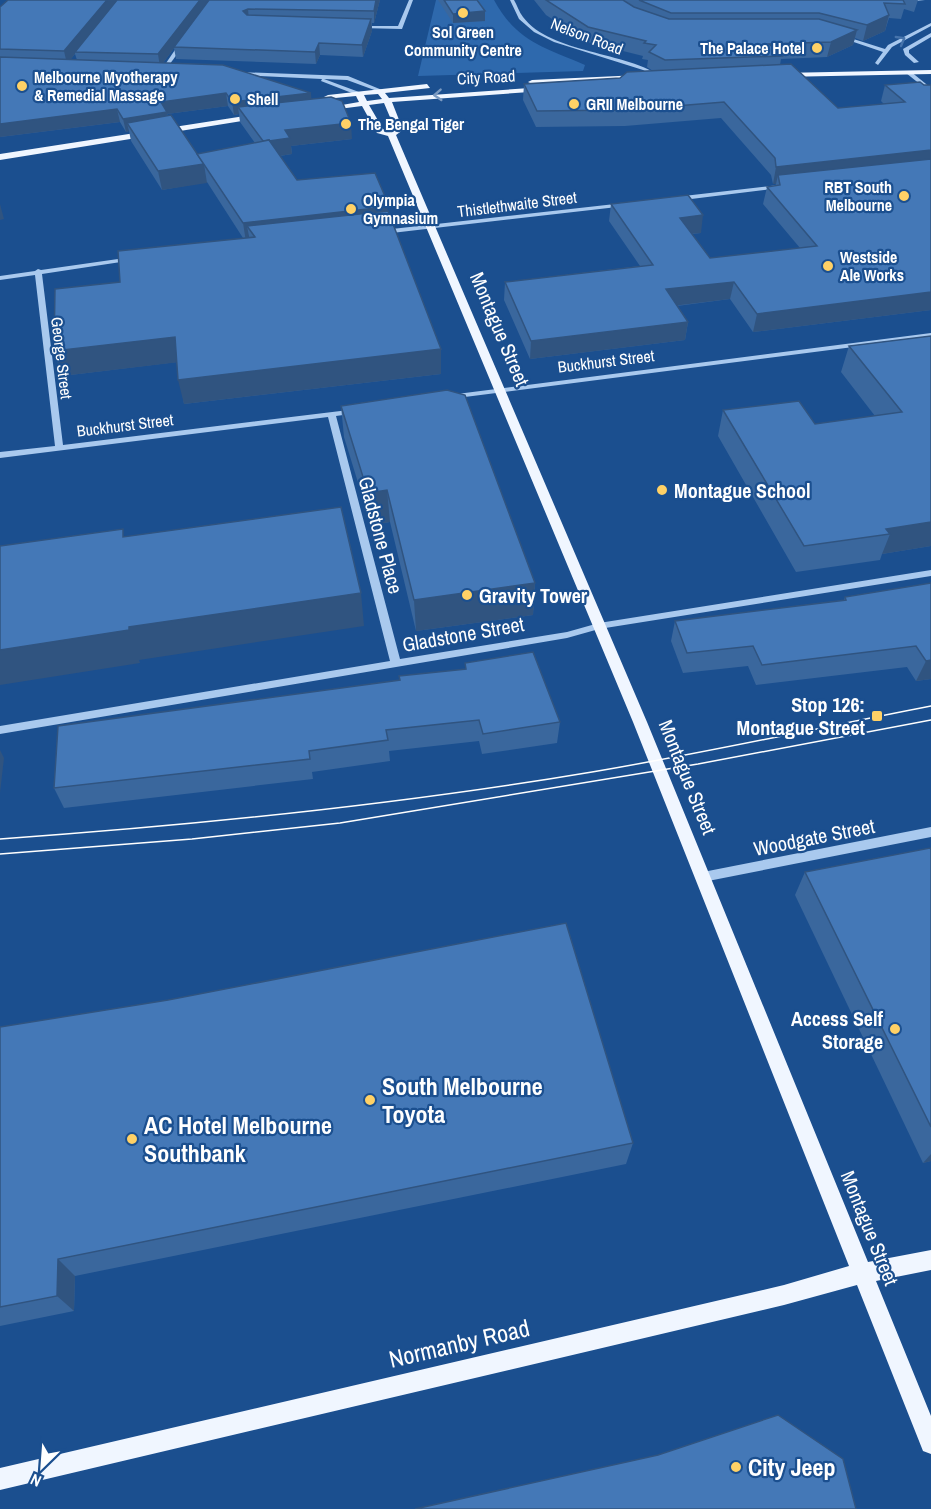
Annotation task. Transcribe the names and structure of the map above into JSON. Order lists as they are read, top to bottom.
{
  "streets": {
    "main road": ["City Road", "Montague Street", "Normanby Road"],
    "street": [
      "Nelson Road",
      "Thistlethwaite Street",
      "George Street",
      "Buckhurst Street",
      "Gladstone Place",
      "Gladstone Street",
      "Woodgate Street"
    ]
  },
  "crossings": [
    ["Nelson Road", "City Road"],
    ["City Road", "Montague Street"],
    ["Thistlethwaite Street", "Montague Street"],
    ["Montague Street", "Buckhurst Street"],
    ["Montague Street", "Gladstone Street"],
    ["Montague Street", "Woodgate Street"],
    ["Montague Street", "Normanby Road"],
    ["George Street", "Buckhurst Street"],
    ["Buckhurst Street", "Gladstone Place"],
    ["Gladstone Place", "Gladstone Street"]
  ],
  "places": {
    "other": [
      "Sol Green Community Centre",
      "The Palace Hotel",
      "Melbourne Myotherapy & Remedial Massage",
      "Shell",
      "GRII Melbourne",
      "The Bengal Tiger",
      "RBT South Melbourne",
      "Olympia Gymnasium",
      "Westside Ale Works",
      "Montague School",
      "Gravity Tower",
      "Access Self Storage",
      "South Melbourne Toyota",
      "AC Hotel Melbourne Southbank",
      "City Jeep"
    ],
    "transit": ["Stop 126: Montague Street"]
  },
  "north": "bottom left"
}
